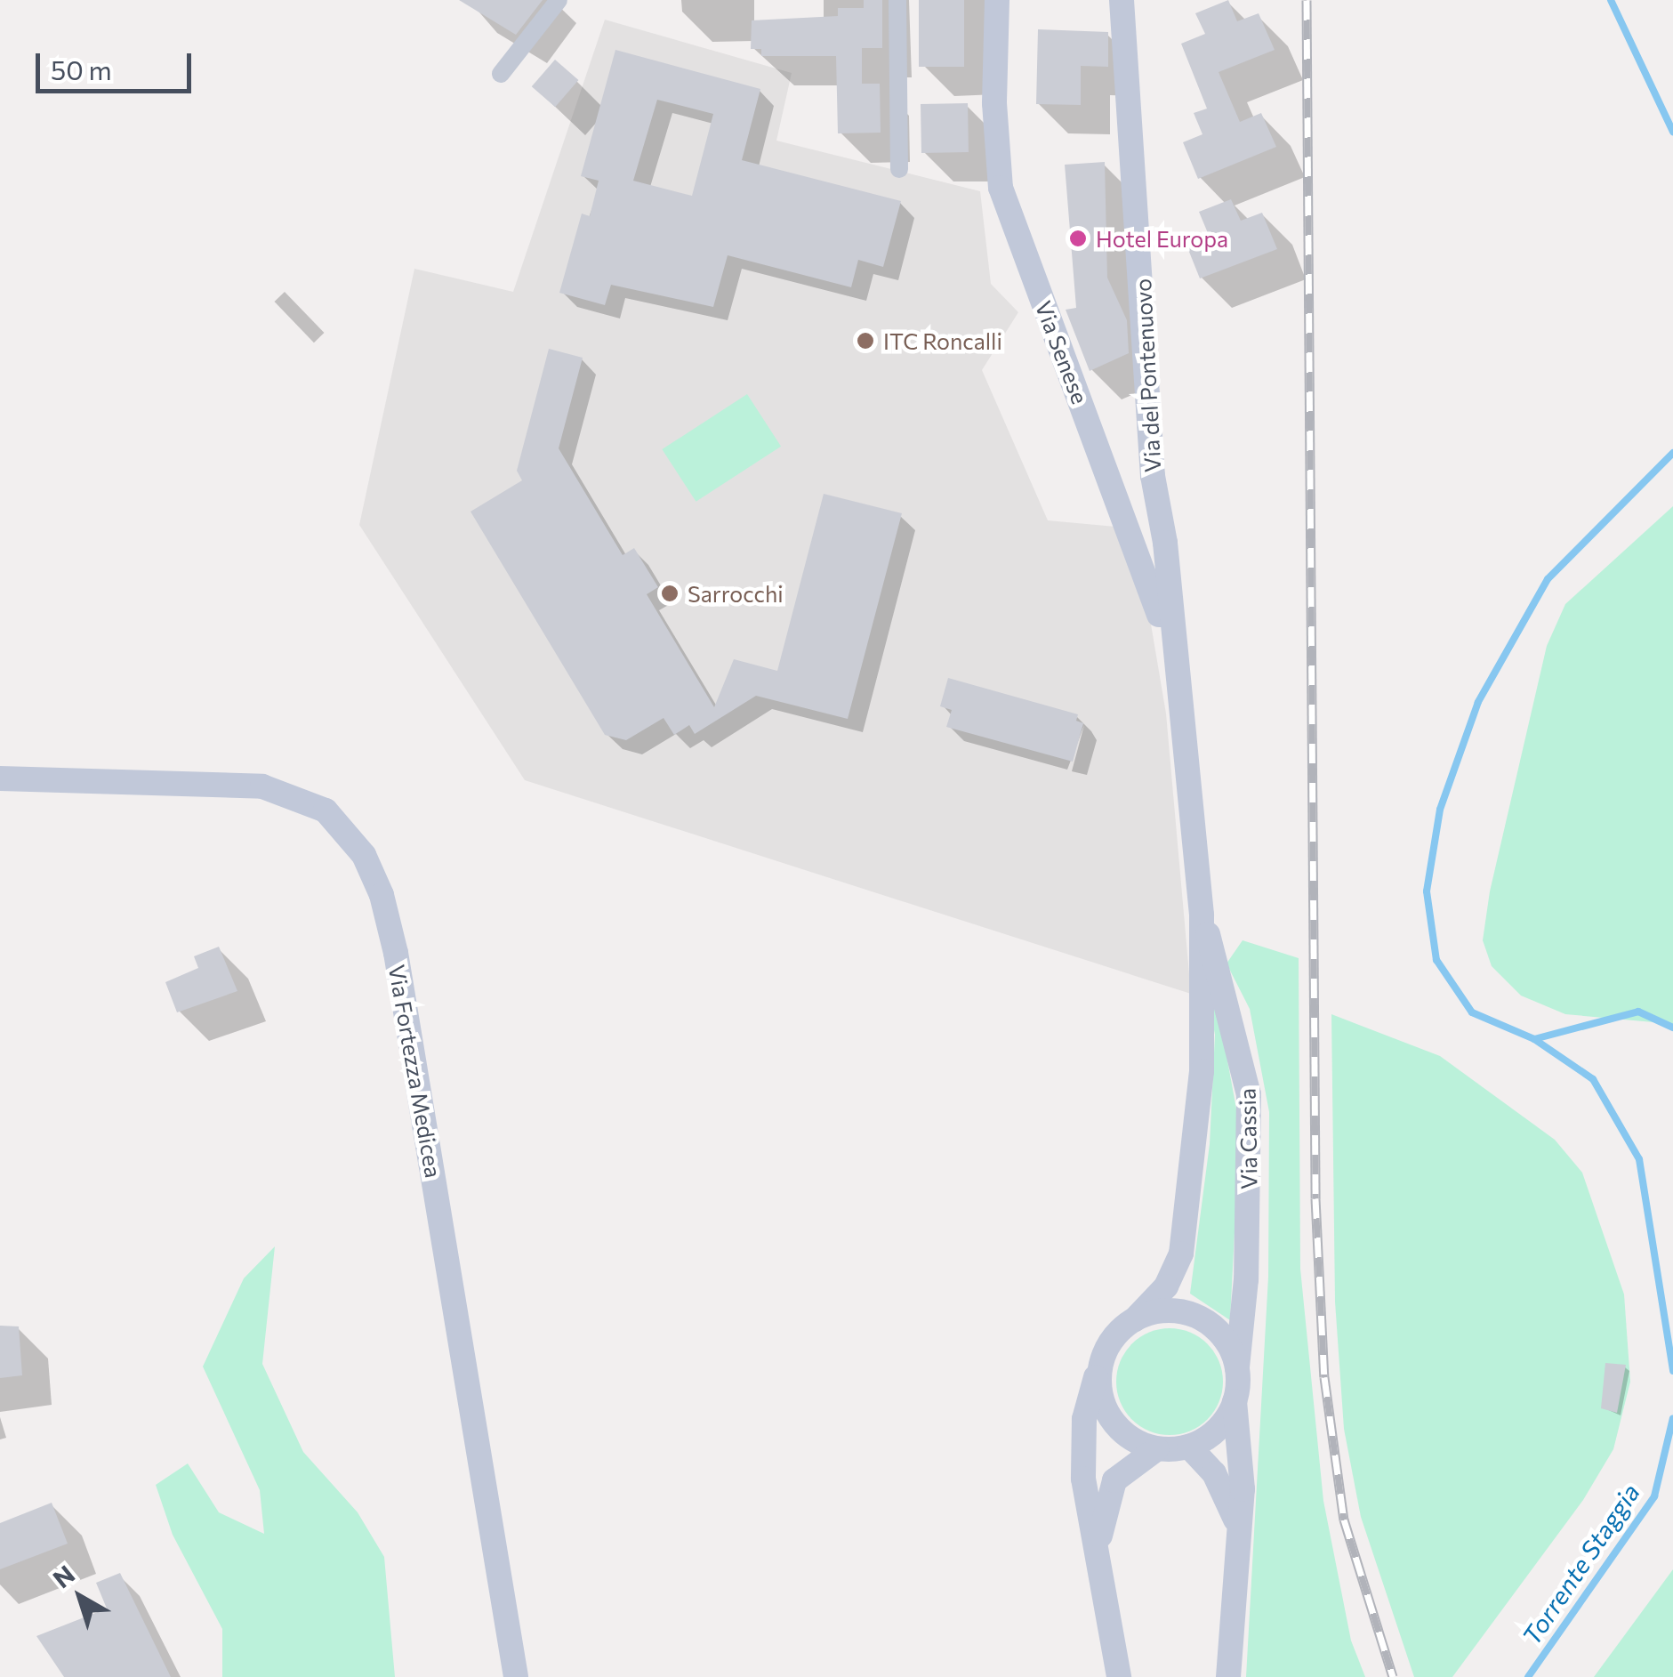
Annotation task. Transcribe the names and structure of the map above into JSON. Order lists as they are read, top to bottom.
{
  "streets": {
    "main road": [
      "Via Senese",
      "Via del Pontenuovo",
      "Via Fortezza Medicea",
      "Via Cassia"
    ]
  },
  "crossings": [
    ["Via Senese", "Via del Pontenuovo"],
    ["Via Senese", "Via Cassia"],
    ["Via del Pontenuovo", "Via Cassia"]
  ],
  "water": ["Torrente Staggia"],
  "places": ["Hotel Europa", "ITC Roncalli", "Sarrocchi"],
  "scale_bar": "50 m",
  "north": "top left"
}
